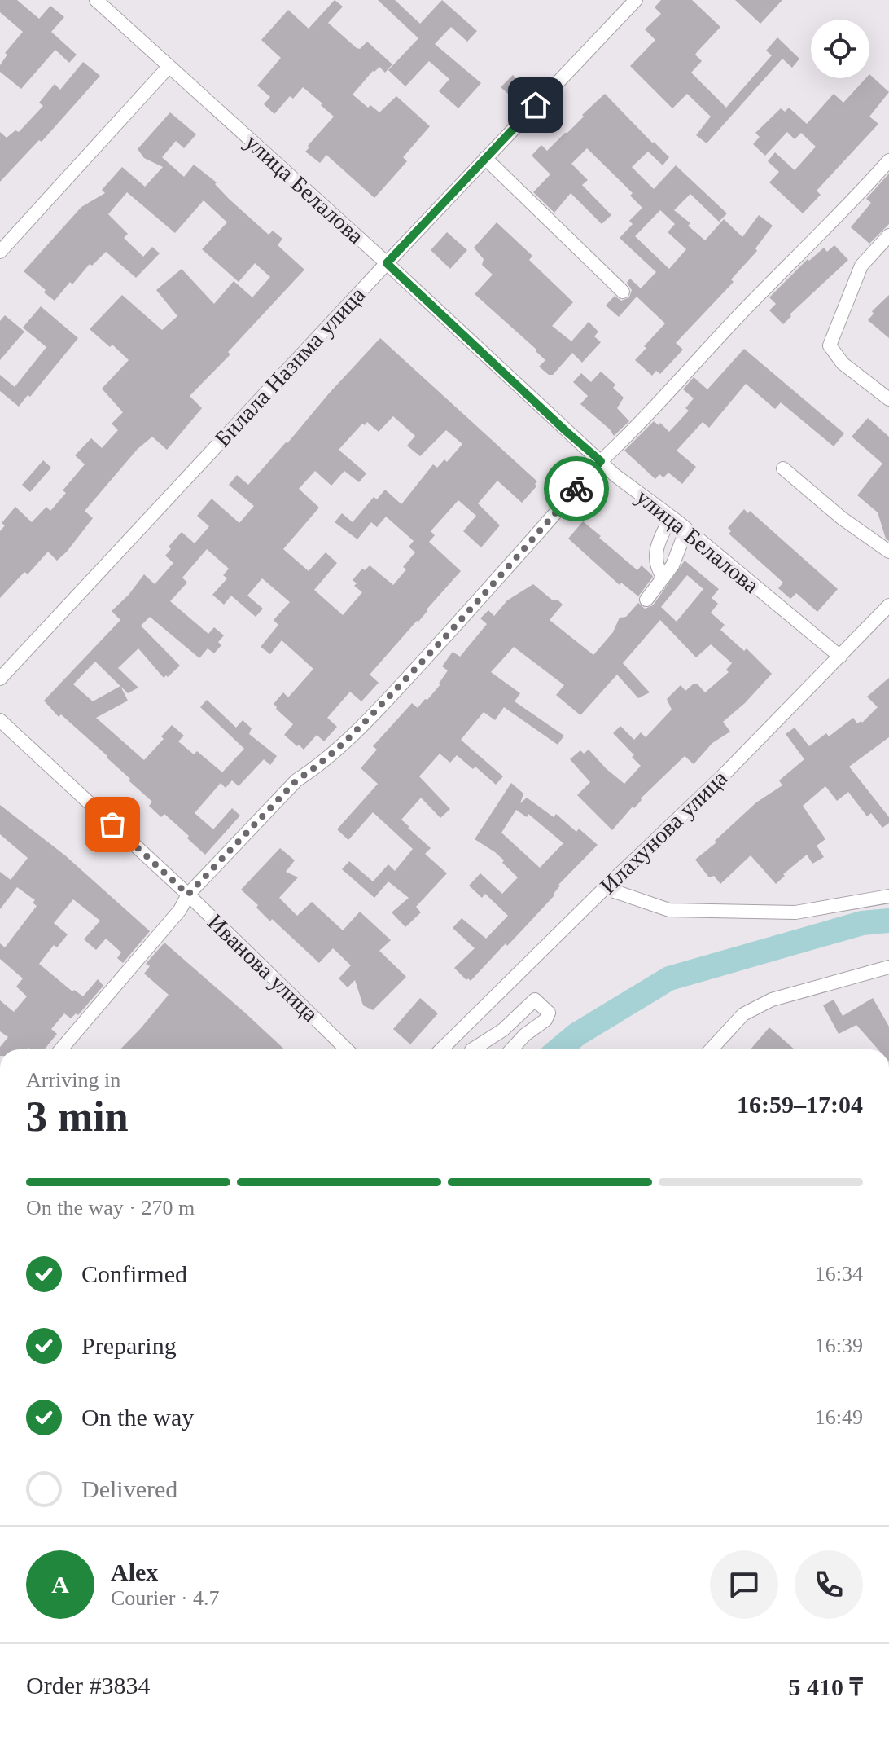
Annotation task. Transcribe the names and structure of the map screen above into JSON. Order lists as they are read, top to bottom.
{
  "streets": {
    "street": [
      "улица Белалова",
      "Билала Назима улица",
      "Илахунова улица",
      "Иванова улица"
    ]
  },
  "crossings": [
    ["улица Белалова", "Билала Назима улица"],
    ["улица Белалова", "Илахунова улица"]
  ],
  "page": {
    "heading": ["3 min", "Arriving in", "16:59–17:04"],
    "panel": [
      "Alex",
      "Courier · 4.7",
      "Order #3834",
      "5 410 ₸"
    ],
    "bar": "On the way · 270 m",
    "list": [
      ["Confirmed", "16:34"],
      ["Preparing", "16:39"],
      ["On the way", "16:49"],
      "Delivered"
    ],
    "round": "A"
  }
}
